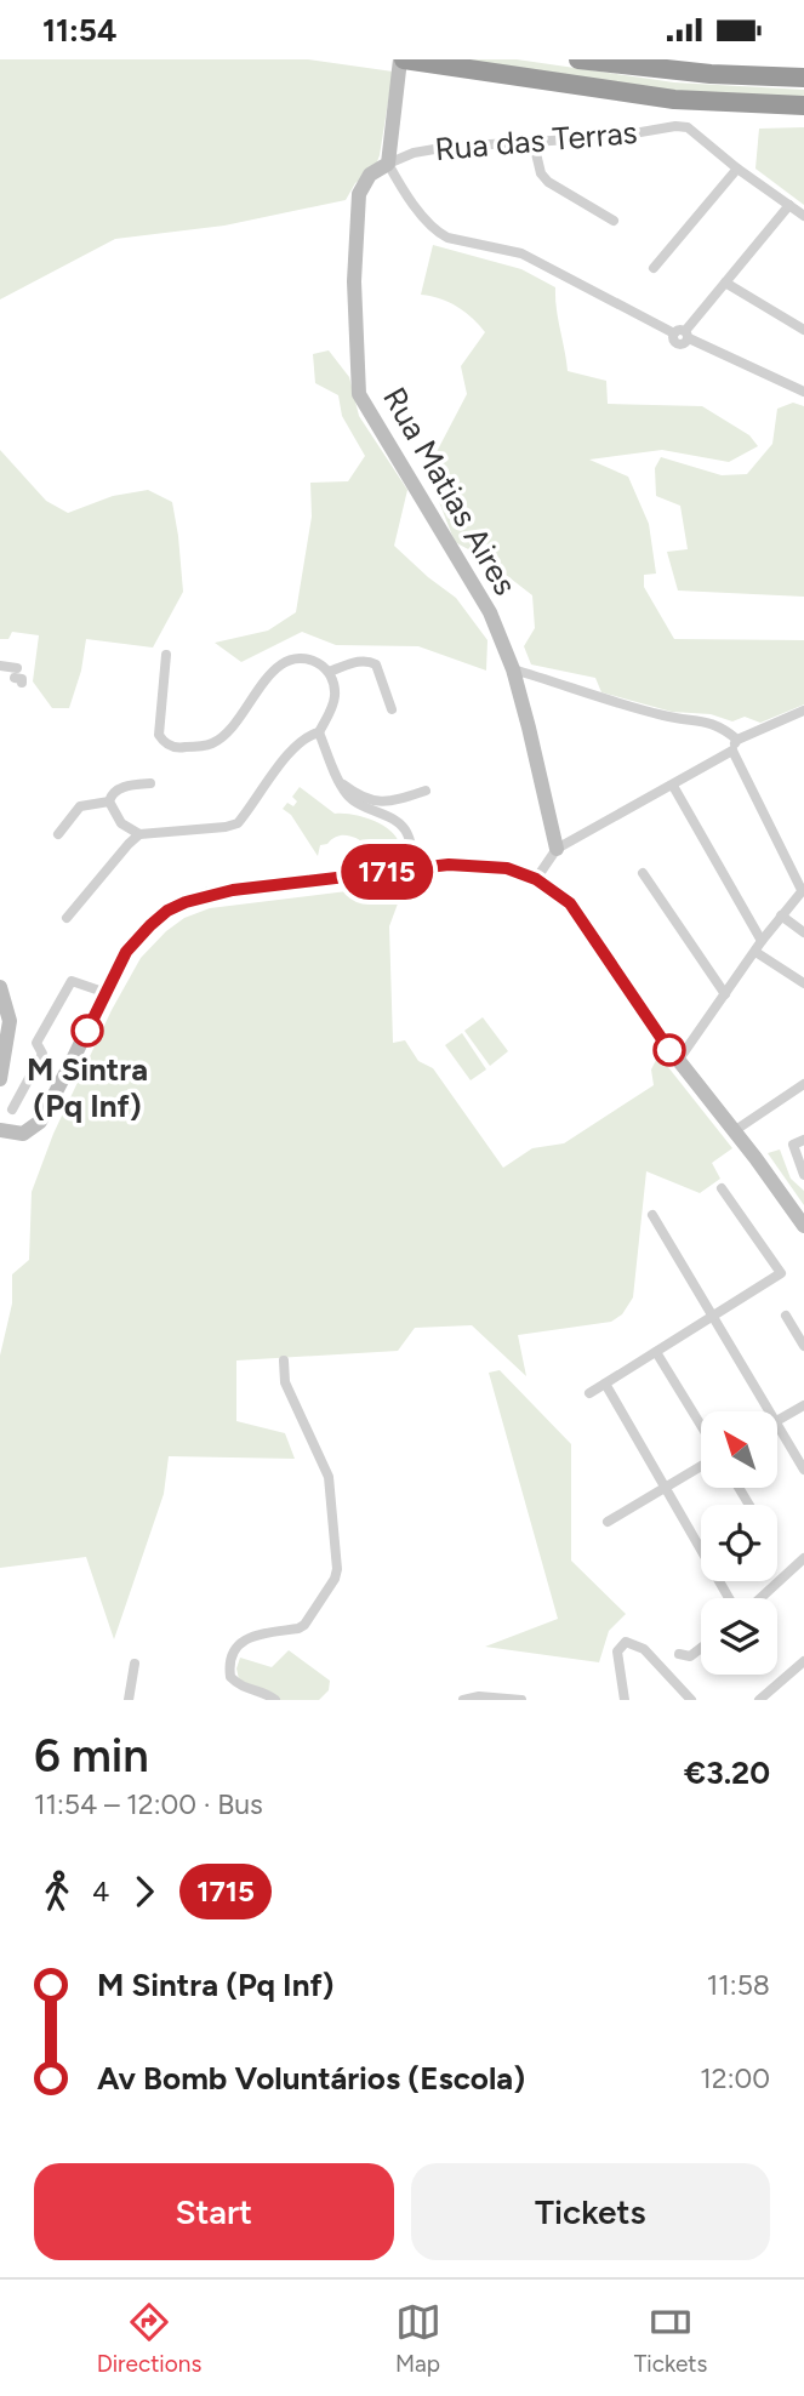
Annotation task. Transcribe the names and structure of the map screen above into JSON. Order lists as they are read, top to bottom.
{
  "streets": {
    "street": ["Rua das Terras", "Rua Matias Aires"]
  },
  "crossings": [
    ["Rua das Terras", "Rua Matias Aires"]
  ],
  "places": ["M Sintra (Pq Inf)"],
  "lines": ["bus line 1715"],
  "north": "top left",
  "page": {
    "status": "11:54",
    "on_map": "1715",
    "heading": ["6 min", "11:54 – 12:00 · Bus", "€3.20"],
    "legs": ["4", "1715"],
    "list": [
      {
        "name": "M Sintra (Pq Inf)",
        "value": "11:58"
      },
      {
        "name": "Av Bomb Voluntários (Escola)",
        "value": "12:00"
      }
    ],
    "buttons": ["Start", "Tickets"],
    "tabs": ["Directions", "Map", "Tickets"]
  }
}
